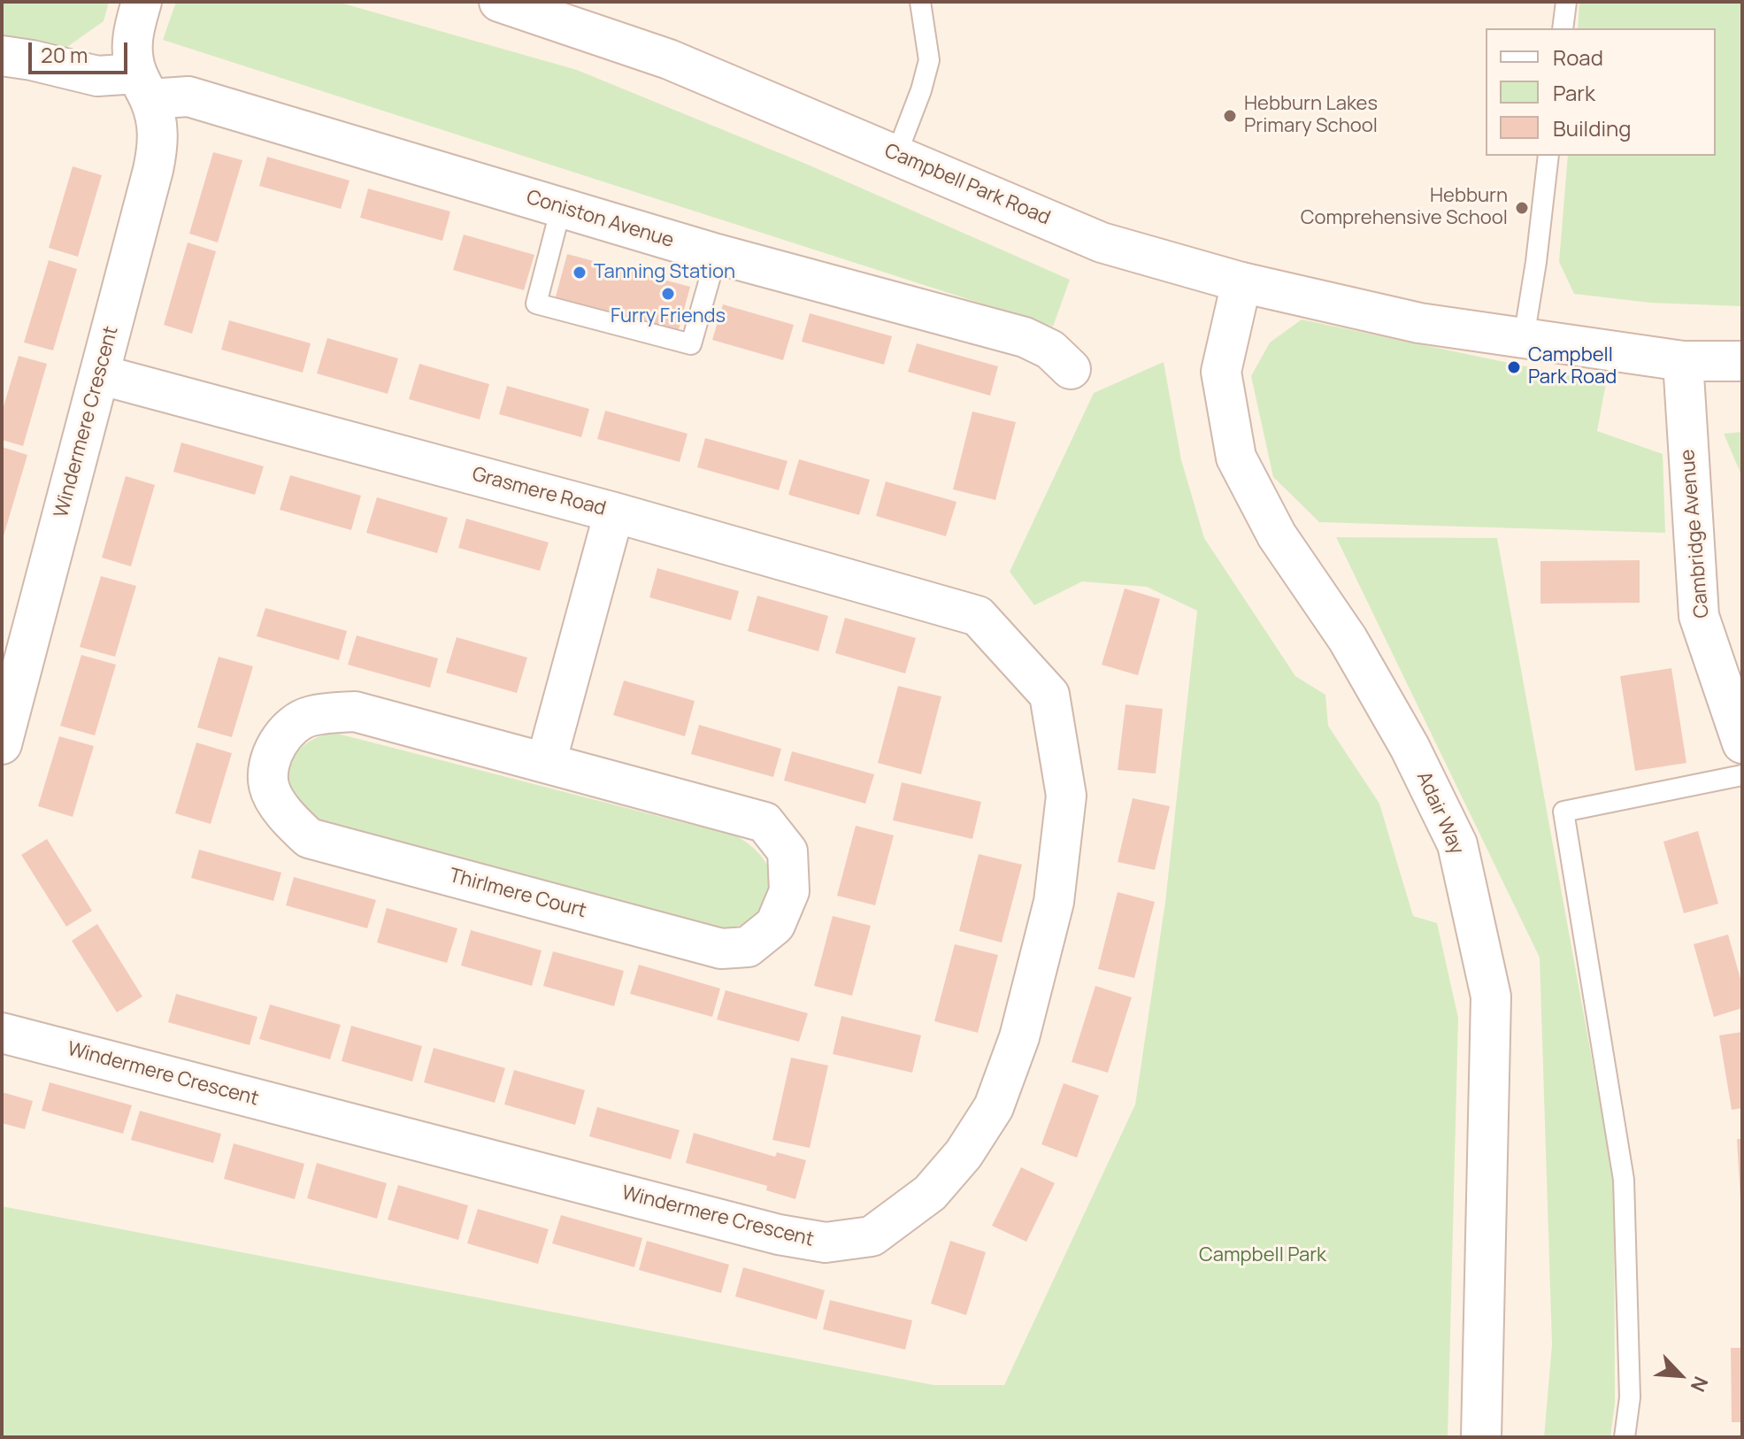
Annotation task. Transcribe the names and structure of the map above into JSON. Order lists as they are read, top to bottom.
{
  "streets": {
    "street": [
      "Campbell Park Road",
      "Coniston Avenue",
      "Windermere Crescent",
      "Grasmere Road",
      "Cambridge Avenue",
      "Adair Way",
      "Thirlmere Court"
    ]
  },
  "crossings": [
    ["Campbell Park Road", "Cambridge Avenue"],
    ["Campbell Park Road", "Adair Way"],
    ["Coniston Avenue", "Windermere Crescent"],
    ["Windermere Crescent", "Grasmere Road"]
  ],
  "parks": ["Campbell Park"],
  "places": [
    "Hebburn Lakes Primary School",
    "Hebburn Comprehensive School",
    "Tanning Station",
    "Furry Friends",
    "Campbell Park Road"
  ],
  "legend": ["Road", "Park", "Building"],
  "scale_bar": "20 m",
  "north": "bottom right"
}
